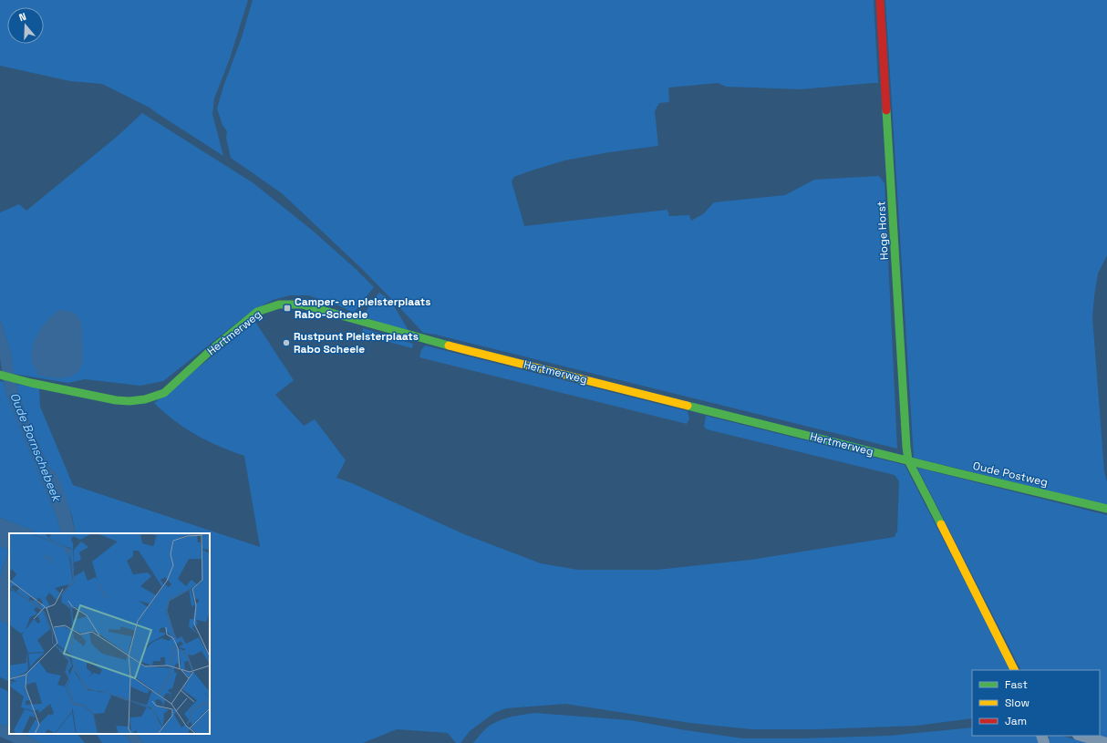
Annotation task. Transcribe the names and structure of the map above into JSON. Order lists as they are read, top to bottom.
{
  "streets": {
    "street": ["Hoge Horst", "Hertmerweg", "Oude Postweg"]
  },
  "crossings": [
    ["Hoge Horst", "Hertmerweg"],
    ["Hoge Horst", "Oude Postweg"],
    ["Hertmerweg", "Oude Postweg"]
  ],
  "water": ["Oude Bornschebeek"],
  "places": {
    "transit": ["Camper- en pleisterplaats Rabo-Scheele"],
    "other": ["Rustpunt Pleisterplaats Rabo Scheele"]
  },
  "legend": ["Fast", "Slow", "Jam"],
  "north": "top"
}
